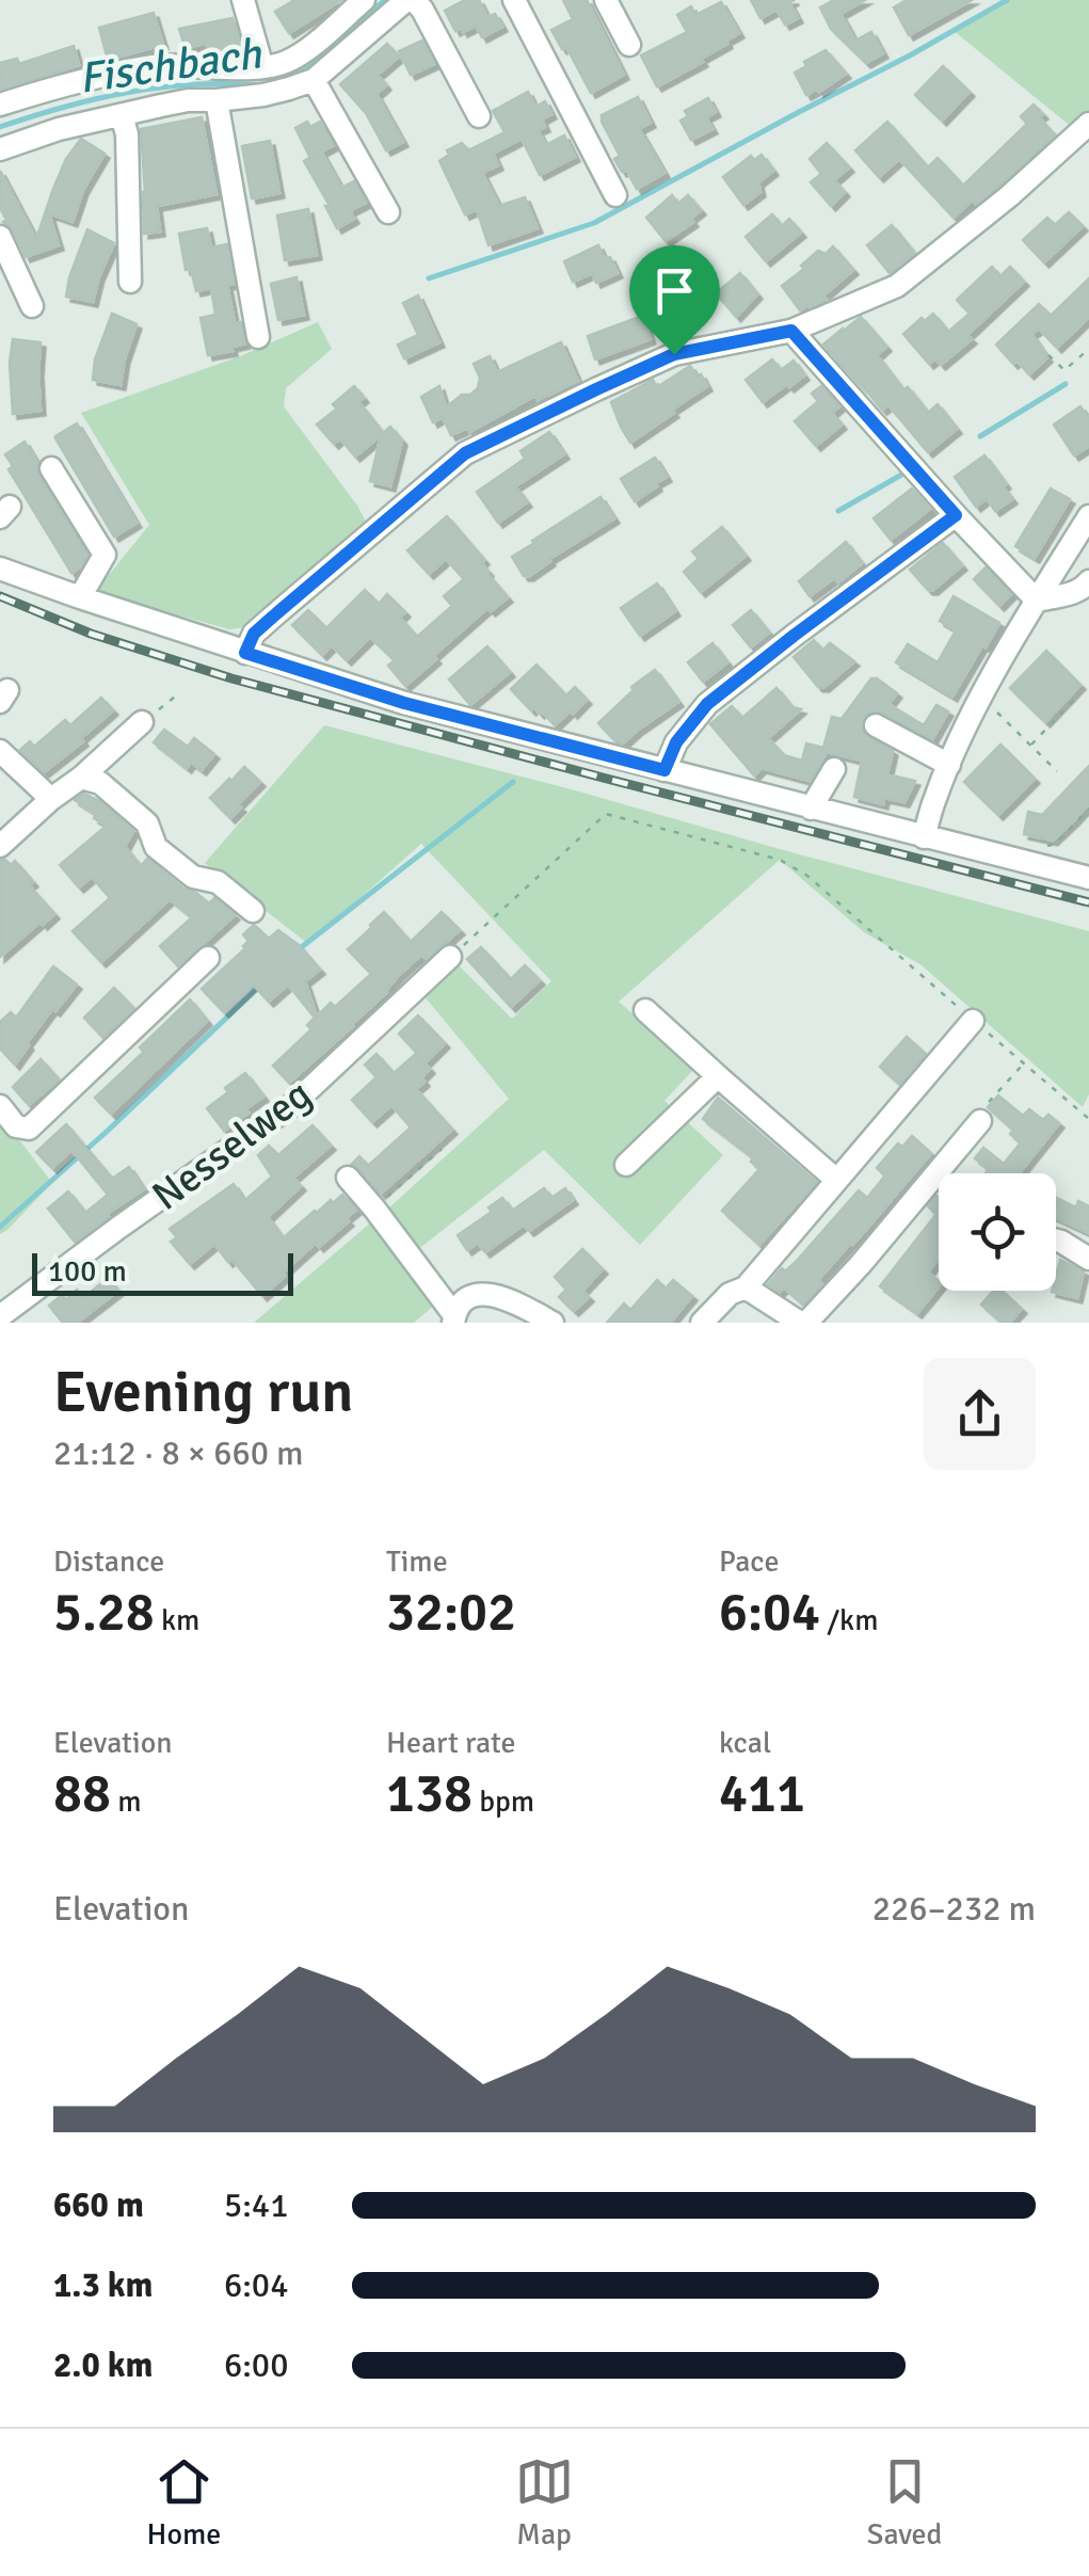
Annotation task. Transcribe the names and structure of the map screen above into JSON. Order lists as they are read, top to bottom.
{
  "streets": {
    "street": ["Nesselweg"]
  },
  "water": ["Fischbach"],
  "scale_bar": "100 m",
  "page": {
    "scale": "100 m",
    "heading": ["Evening run", "21:12 · 8 × 660 m"],
    "stats": [
      ["Distance", "5.28 km"],
      ["Time", "32:02"],
      ["Pace", "6:04 /km"],
      ["Elevation", "88 m"],
      ["Heart rate", "138 bpm"],
      ["kcal", "411"]
    ],
    "chart": ["Elevation", "226–232 m"],
    "list": [
      {
        "name": "660 m",
        "note": "5:41"
      },
      {
        "name": "1.3 km",
        "note": "6:04"
      },
      {
        "name": "2.0 km",
        "note": "6:00"
      }
    ],
    "tabs": ["Home", "Map", "Saved"]
  }
}
